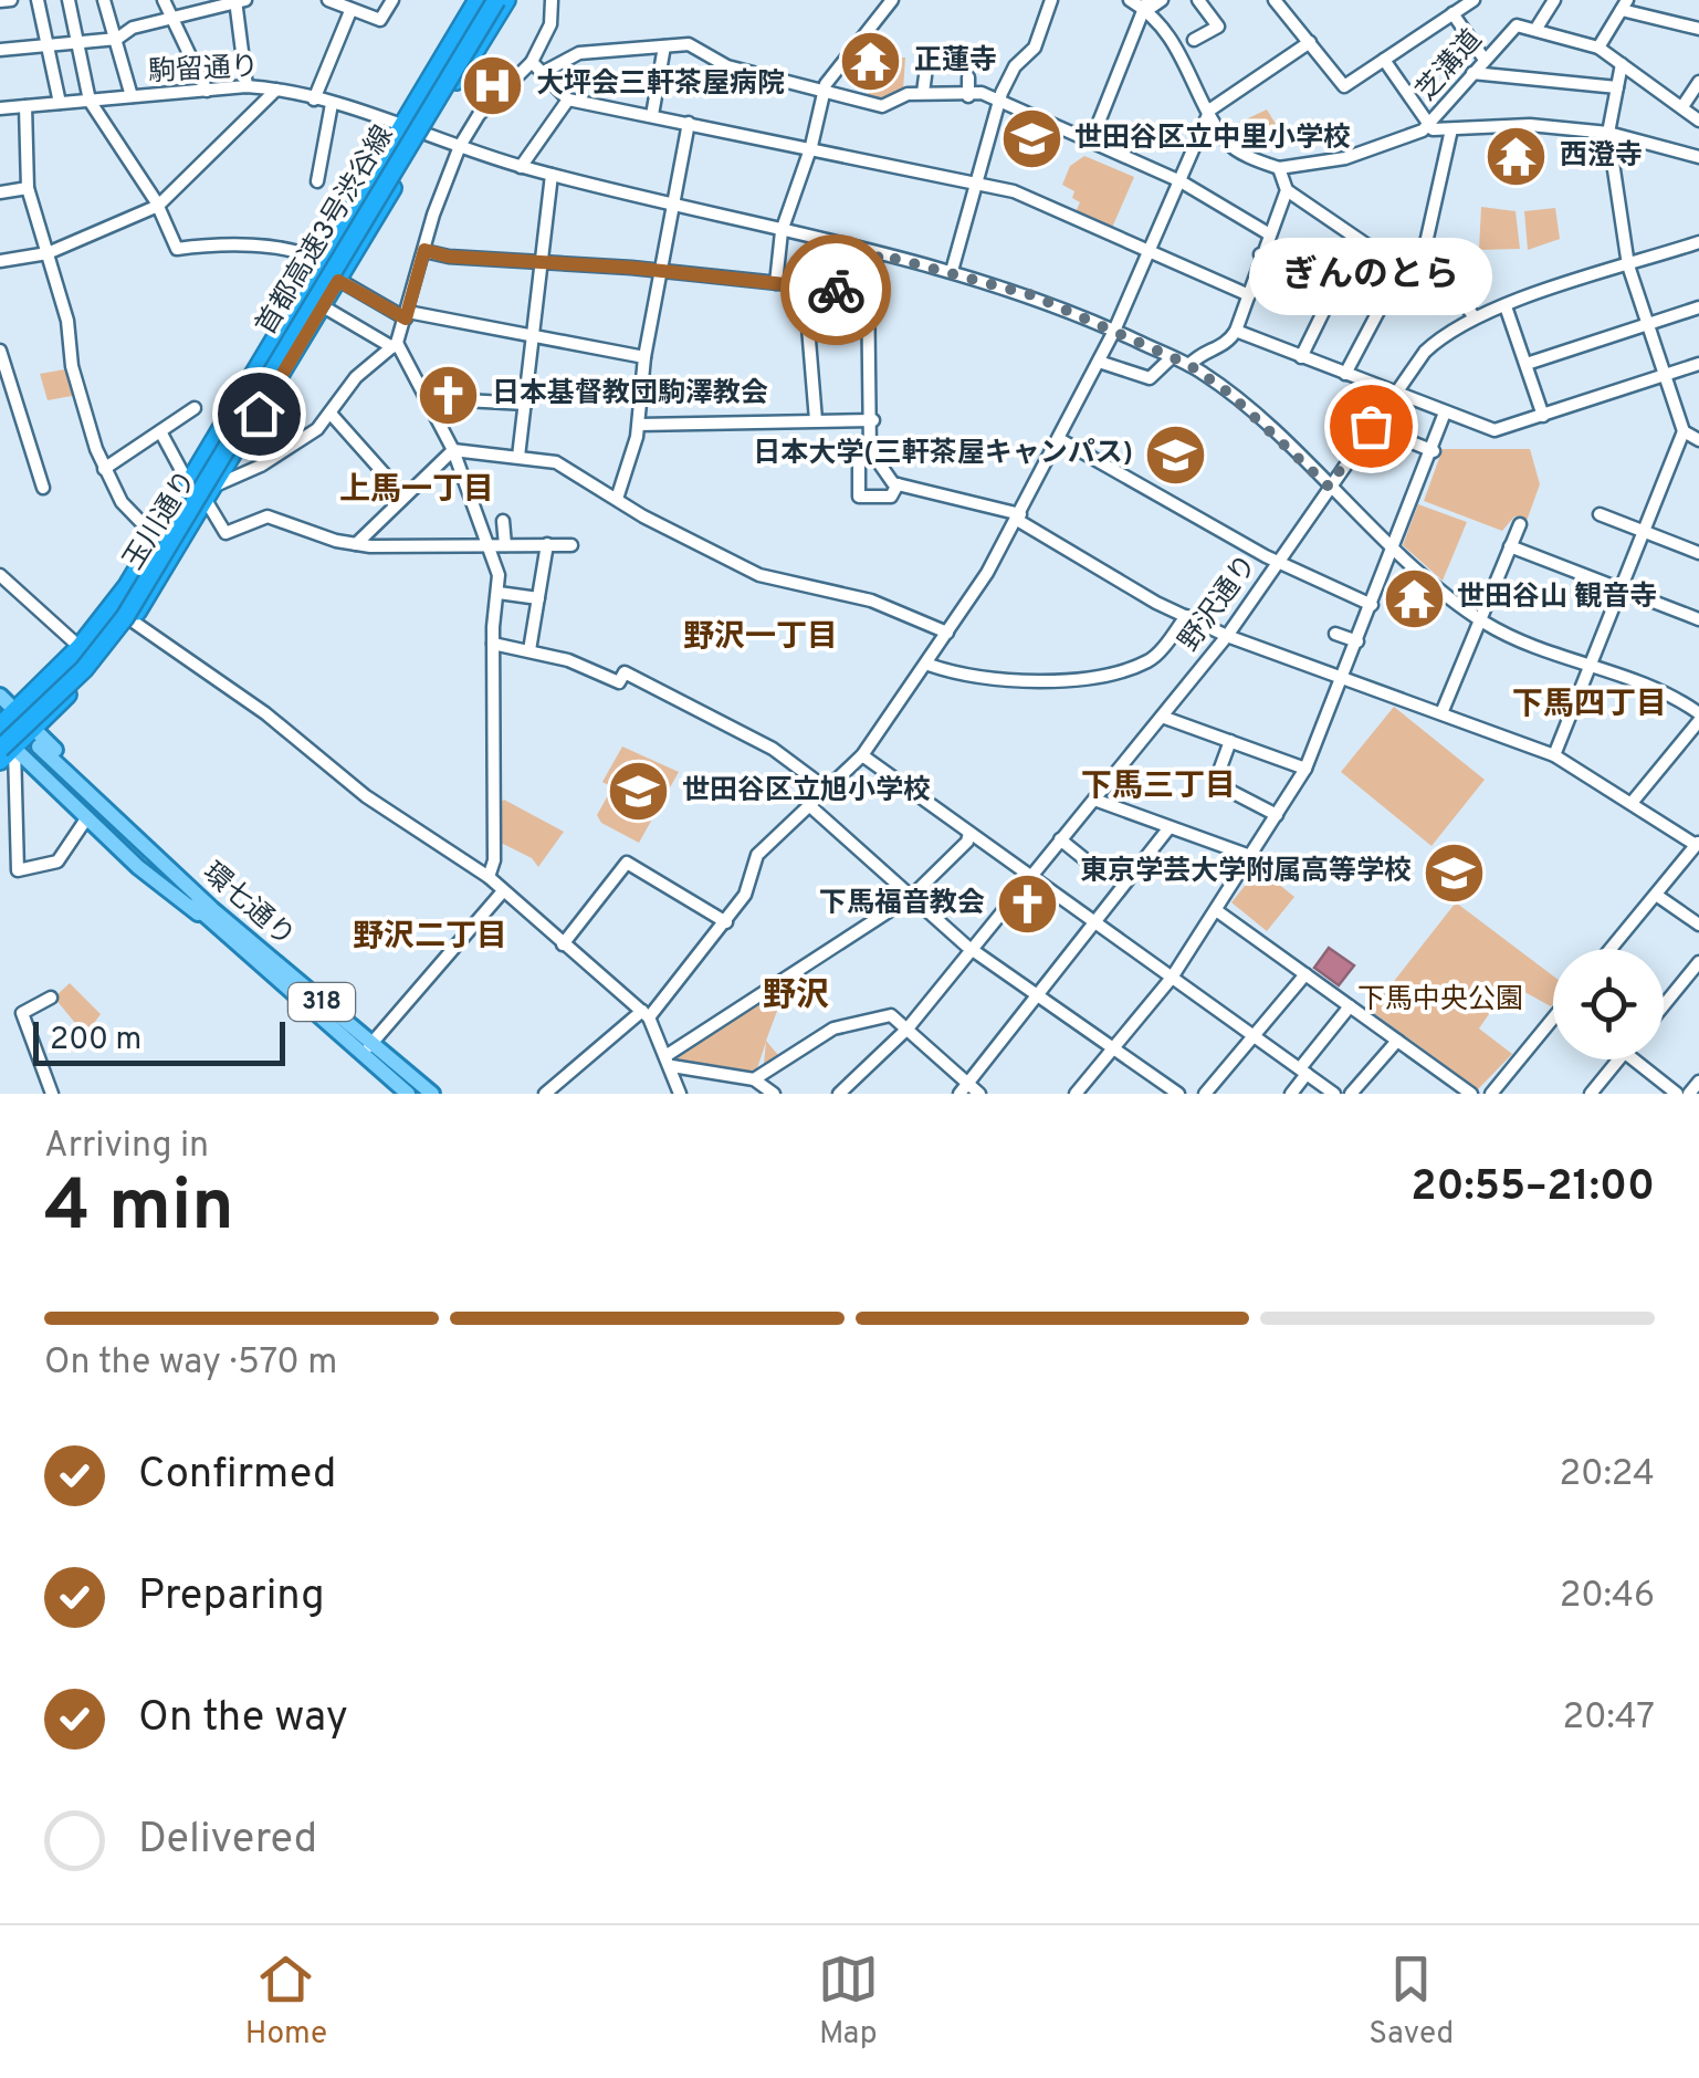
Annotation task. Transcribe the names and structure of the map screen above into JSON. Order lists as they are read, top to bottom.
{
  "streets": {
    "highway": ["首都高速3号渋谷線", "玉川通り"],
    "main road": ["環七通り", "318"],
    "street": ["芝溝道", "駒留通り", "野沢通り"]
  },
  "crossings": [
    ["駒留通り", "玉川通り"],
    ["駒留通り", "野沢通り"],
    ["首都高速3号渋谷線", "玉川通り"],
    ["首都高速3号渋谷線", "環七通り"],
    ["玉川通り", "環七通り"]
  ],
  "districts": [
    "上馬一丁目",
    "野沢一丁目",
    "下馬四丁目",
    "下馬三丁目",
    "野沢二丁目",
    "野沢"
  ],
  "parks": ["下馬中央公園"],
  "places": {
    "temple": ["正蓮寺", "西澄寺", "世田谷山 観音寺"],
    "hospital": ["大坪会三軒茶屋病院"],
    "school or university": [
      "世田谷区立中里小学校",
      "日本大学(三軒茶屋キャンパス)",
      "世田谷区立旭小学校",
      "東京学芸大学附属高等学校"
    ],
    "church": ["日本基督教団駒澤教会", "下馬福音教会"],
    "other": ["ぎんのとら"]
  },
  "scale_bar": "200 m",
  "page": {
    "bubble": "ぎんのとら",
    "scale": "200 m",
    "heading": ["4 min", "Arriving in", "20:55–21:00"],
    "bar": "On the way · 570 m",
    "list": [
      ["Confirmed", "20:24"],
      ["Preparing", "20:46"],
      ["On the way", "20:47"],
      "Delivered"
    ],
    "tabs": ["Home", "Map", "Saved"]
  }
}
